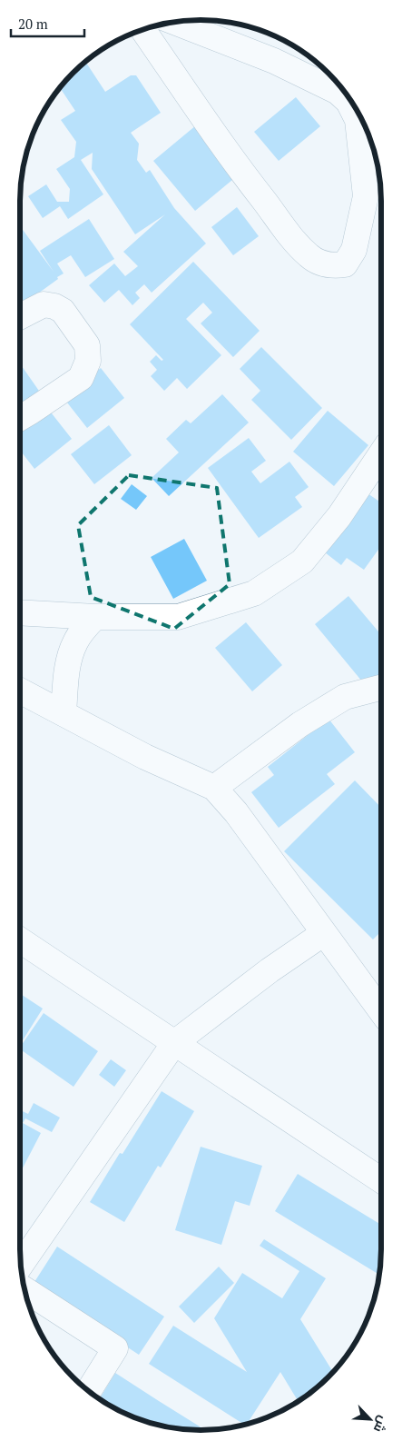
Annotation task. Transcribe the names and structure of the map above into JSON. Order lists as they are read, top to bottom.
{
  "scale_bar": "20 m",
  "north": "bottom right"
}
